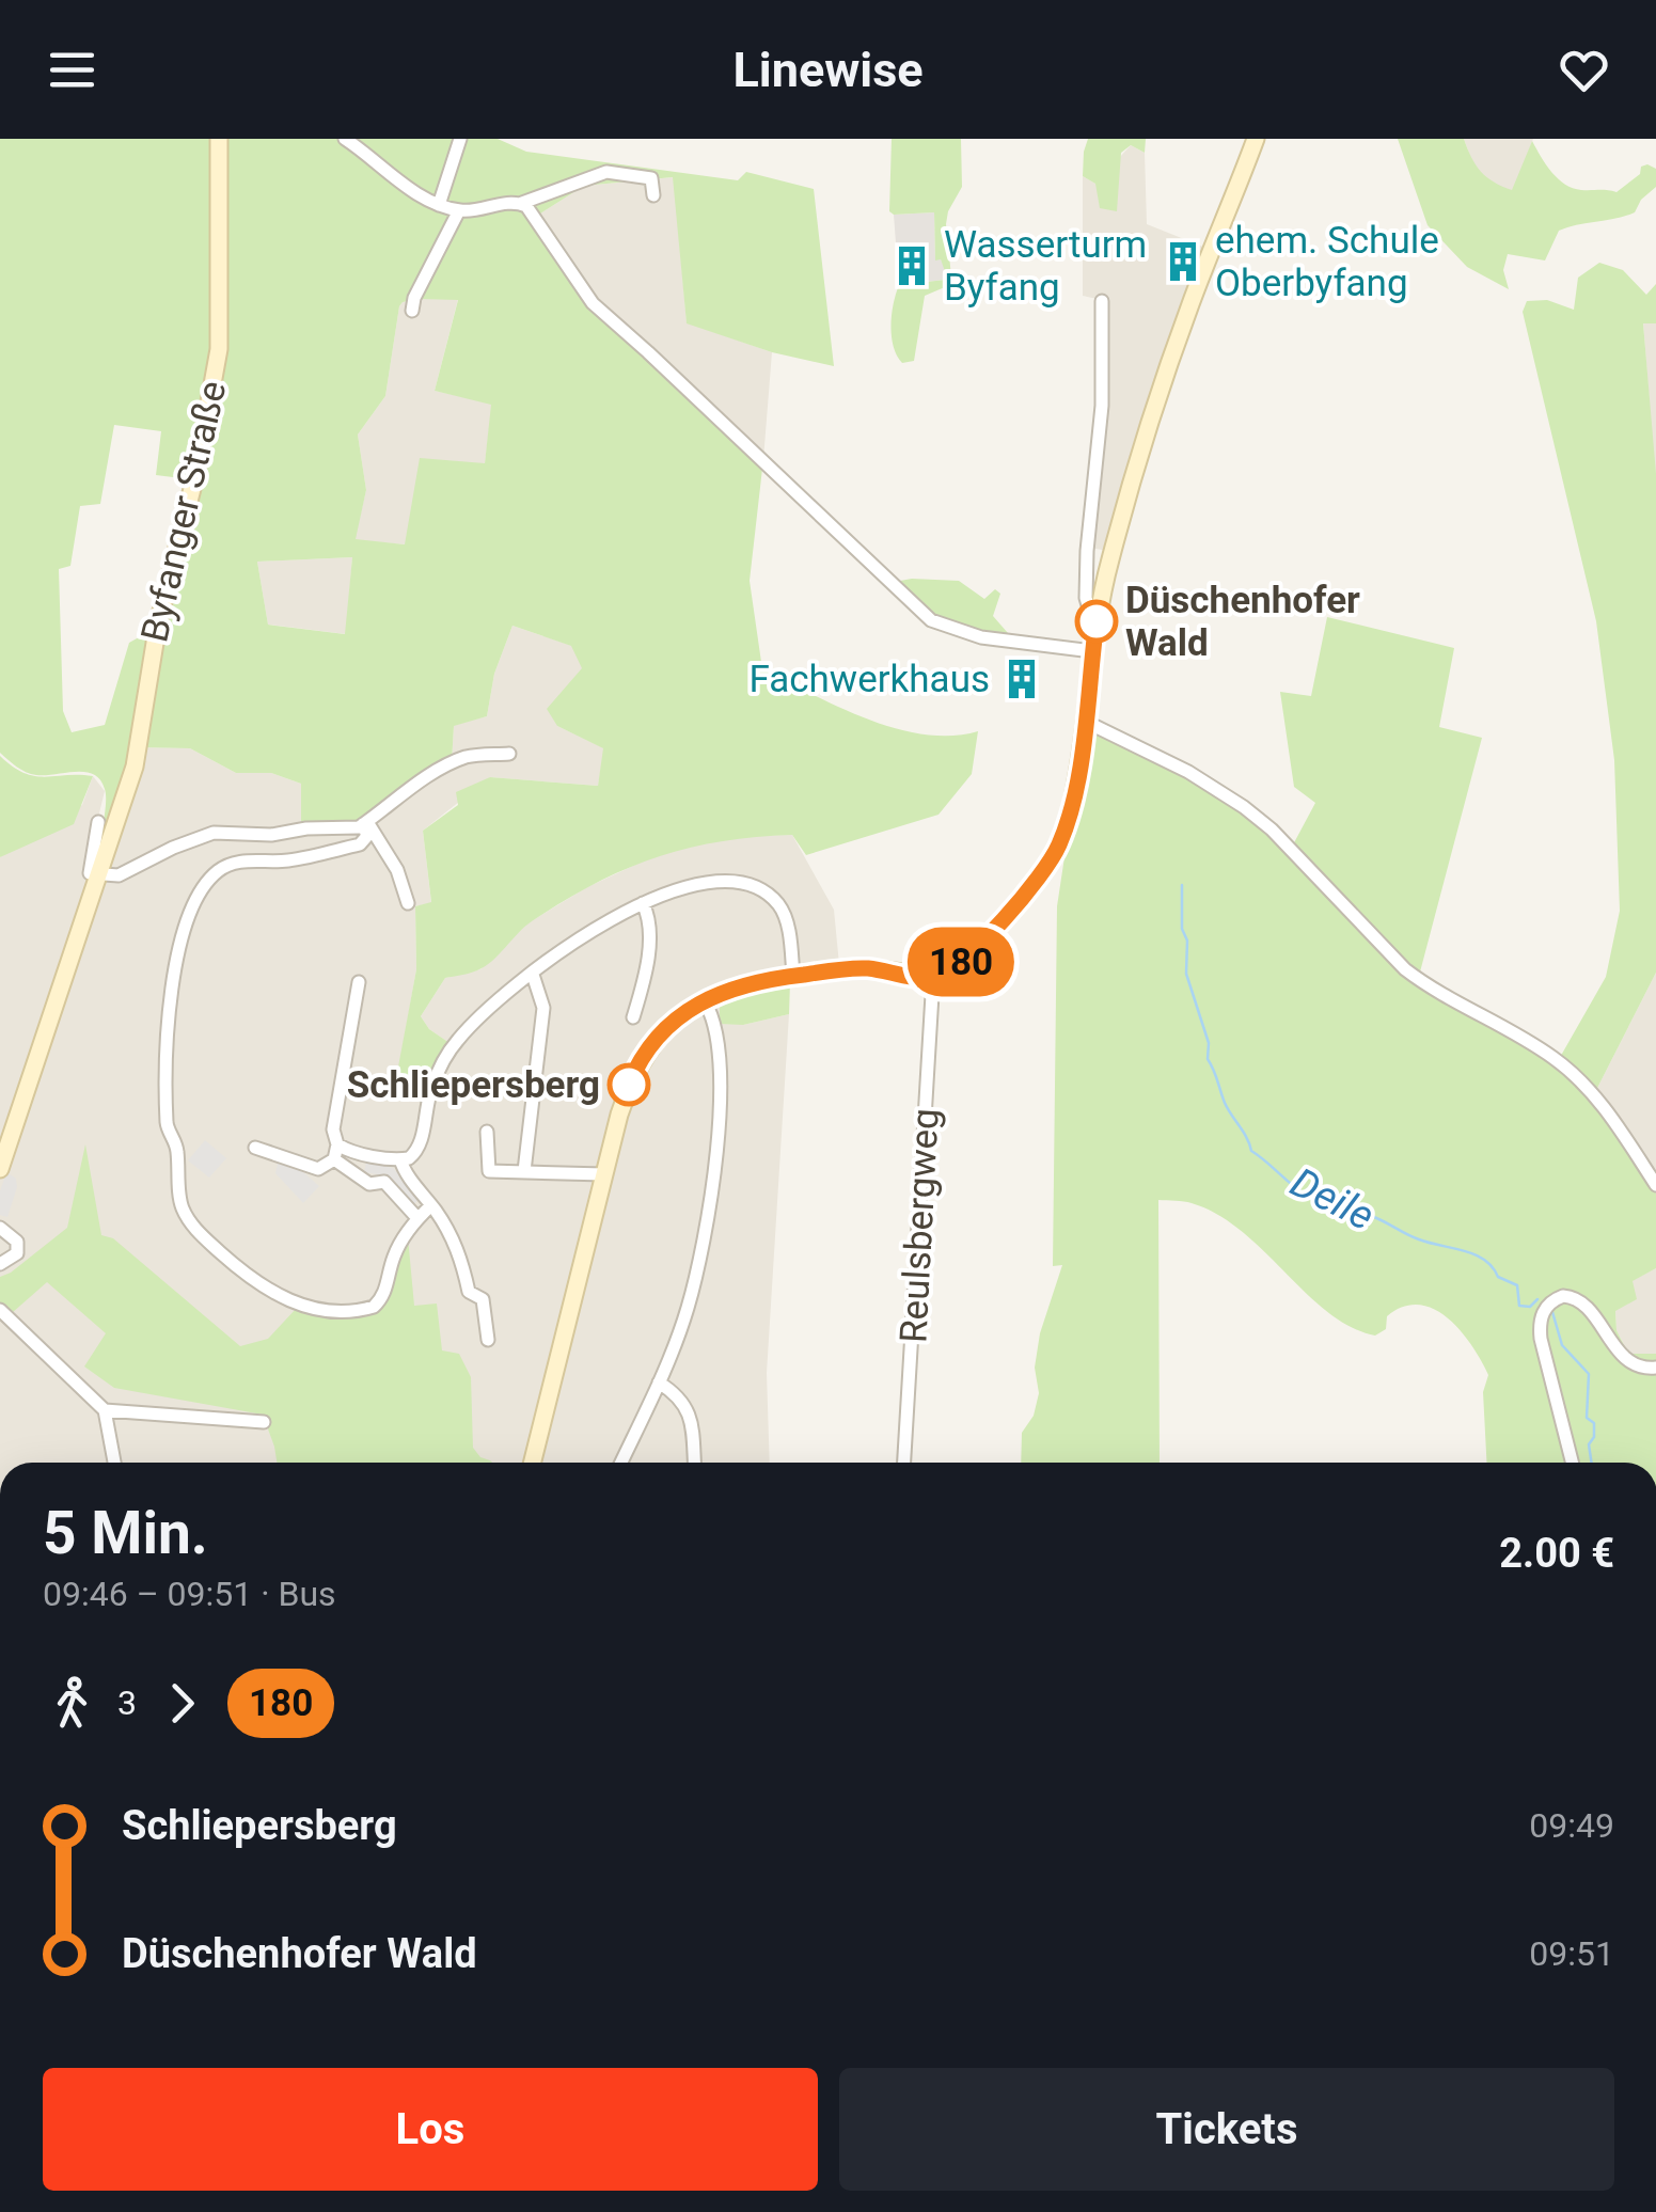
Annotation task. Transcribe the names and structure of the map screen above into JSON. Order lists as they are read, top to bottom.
{
  "streets": {
    "street": ["Byfanger Straße", "Reulsbergweg"]
  },
  "water": ["Deile"],
  "places": {
    "building": ["ehem. Schule Oberbyfang", "Wasserturm Byfang", "Fachwerkhaus"],
    "other": ["Düschenhofer Wald", "Schliepersberg"]
  },
  "lines": ["bus line 180"],
  "page": {
    "header": "Linewise",
    "on_map": "180",
    "heading": ["5 Min.", "09:46 – 09:51 · Bus", "2.00 €"],
    "legs": ["3", "180"],
    "list": [
      {
        "name": "Schliepersberg",
        "value": "09:49"
      },
      {
        "name": "Düschenhofer Wald",
        "value": "09:51"
      }
    ],
    "buttons": ["Los", "Tickets"]
  }
}
